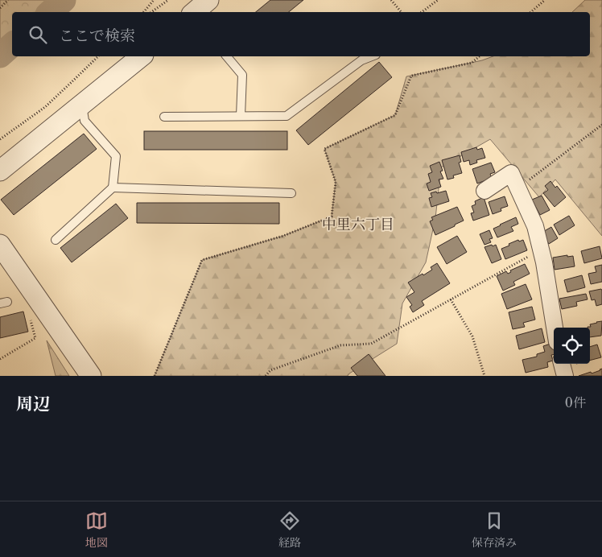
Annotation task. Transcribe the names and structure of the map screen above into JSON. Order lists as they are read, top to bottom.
{
  "districts": ["中里六丁目"],
  "page": {
    "search": "ここで検索",
    "heading": ["周辺", "0件"],
    "nav": ["地図", "経路", "保存済み"]
  }
}
